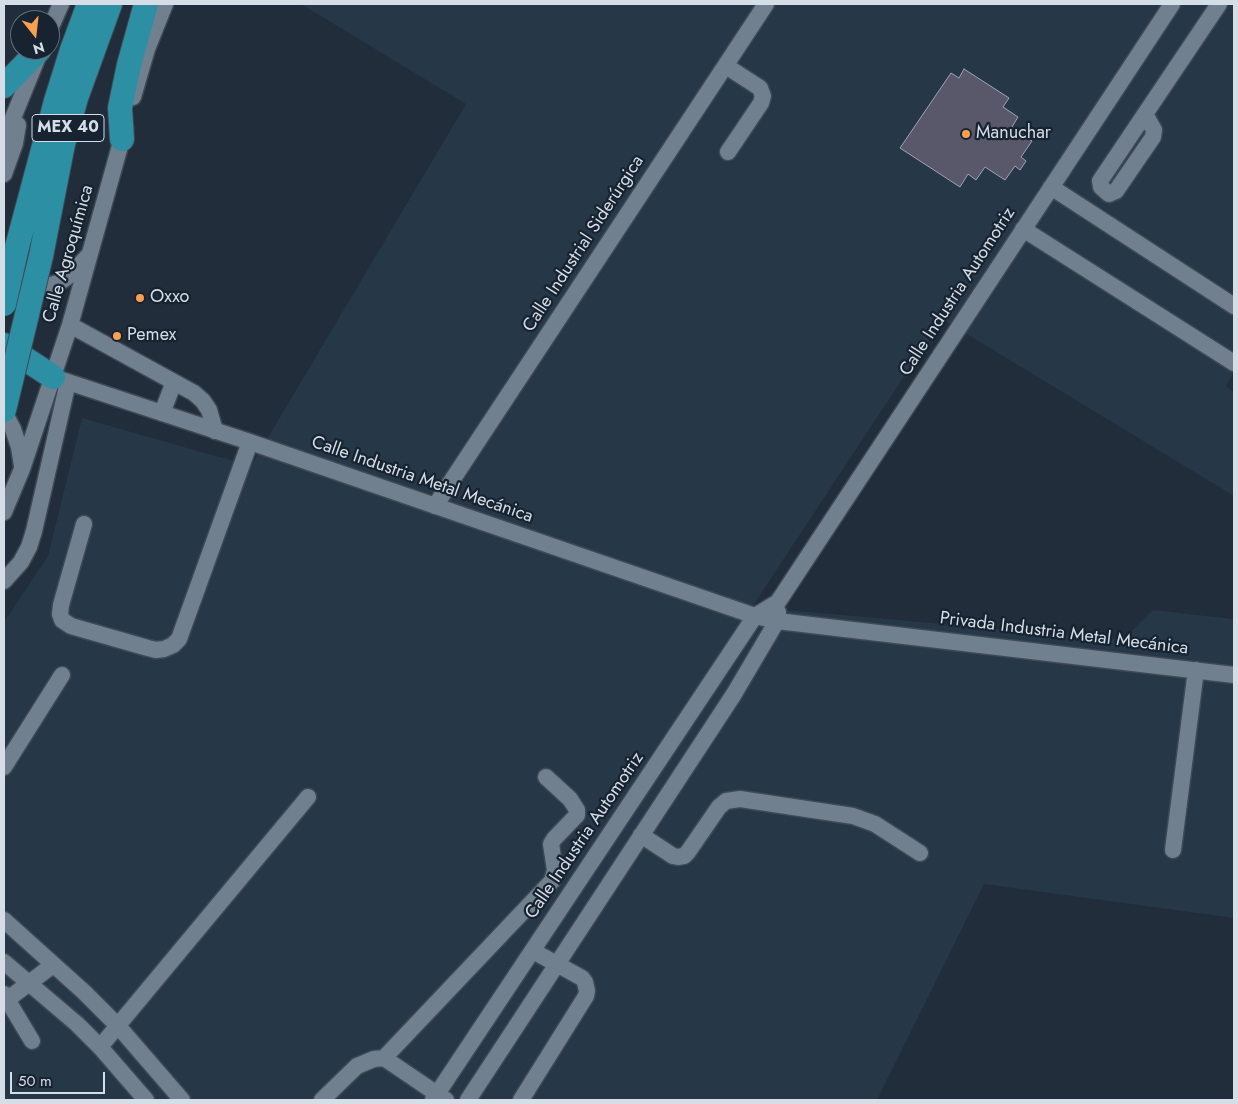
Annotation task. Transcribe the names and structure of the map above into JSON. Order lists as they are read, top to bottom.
{
  "streets": {
    "highway": ["MEX 40"],
    "street": [
      "Calle Industrial Siderúrgica",
      "Calle Agroquímica",
      "Calle Industria Automotriz",
      "Calle Industria Metal Mecánica",
      "Privada Industria Metal Mecánica"
    ]
  },
  "crossings": [
    ["Calle Industrial Siderúrgica", "Calle Industria Metal Mecánica"],
    ["Calle Agroquímica", "Calle Industria Metal Mecánica"],
    ["Calle Industria Automotriz", "Calle Industria Metal Mecánica"],
    ["Calle Industria Metal Mecánica", "Privada Industria Metal Mecánica"]
  ],
  "places": ["Manuchar", "Oxxo", "Pemex"],
  "scale_bar": "50 m",
  "north": "bottom"
}
